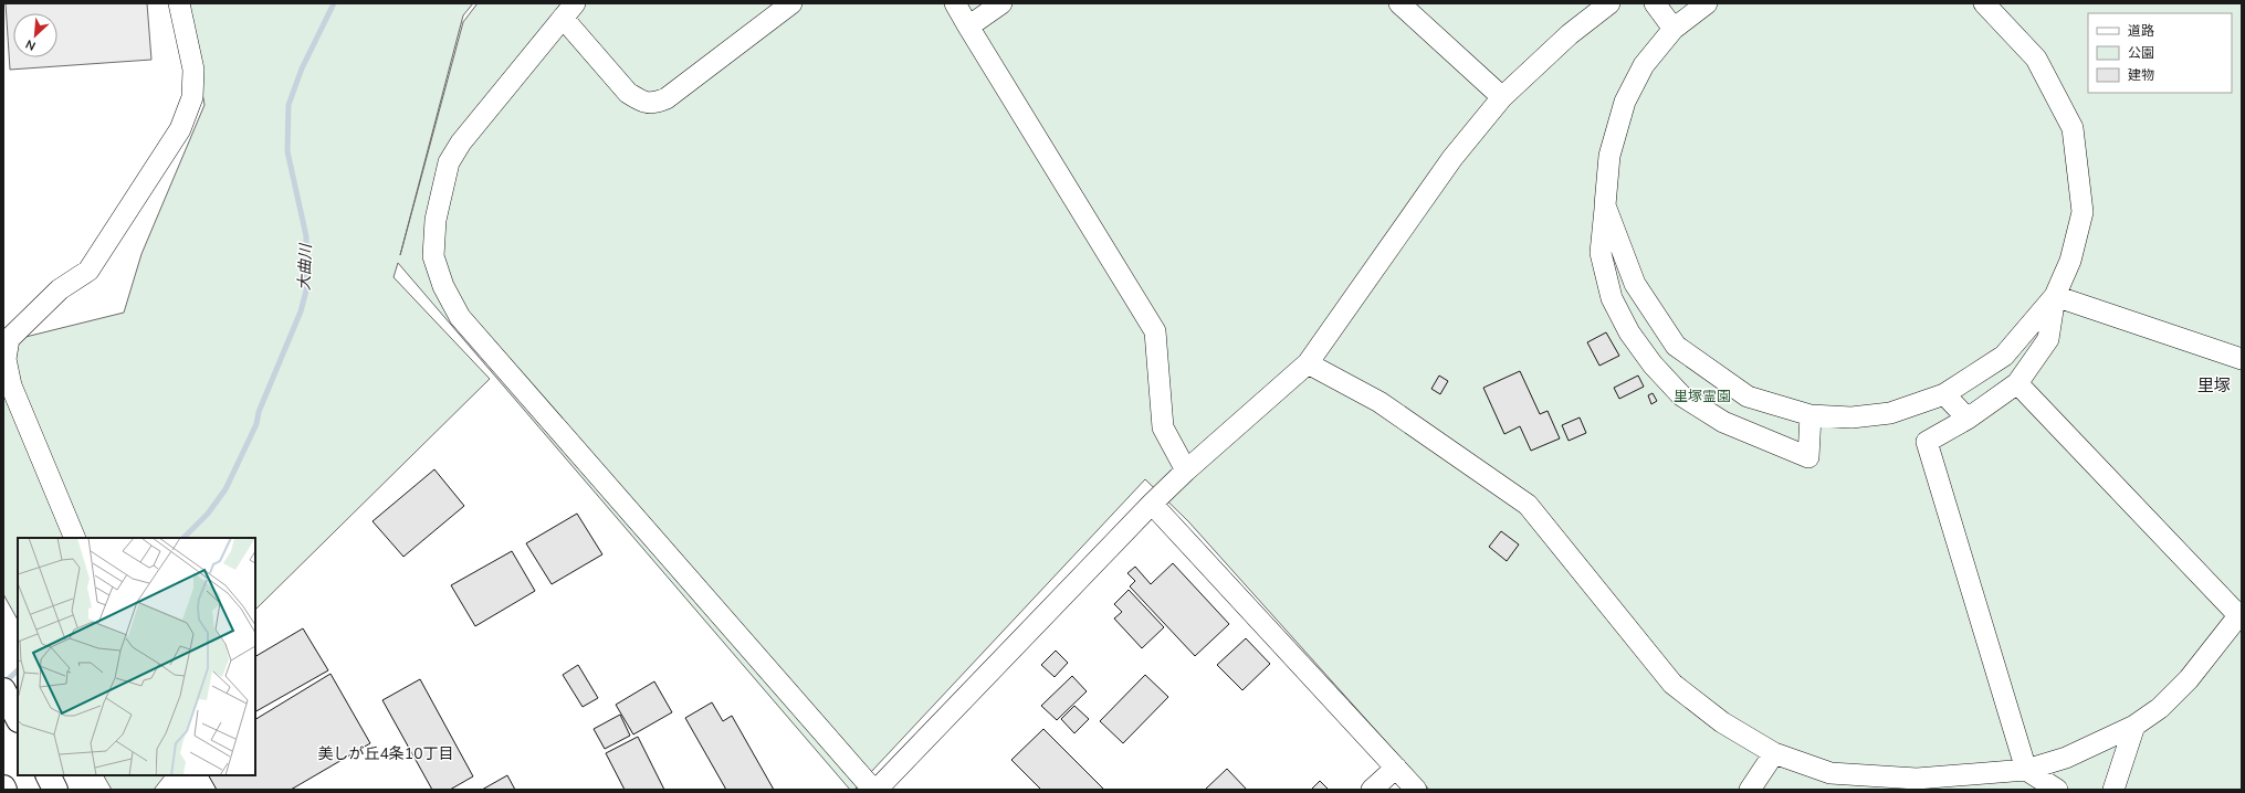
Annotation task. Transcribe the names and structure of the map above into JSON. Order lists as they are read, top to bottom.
{
  "districts": ["里塚", "美しが丘4条10丁目"],
  "water": ["大曲川"],
  "parks": ["里塚霊園"],
  "legend": ["道路", "公園", "建物"],
  "north": "bottom left"
}
